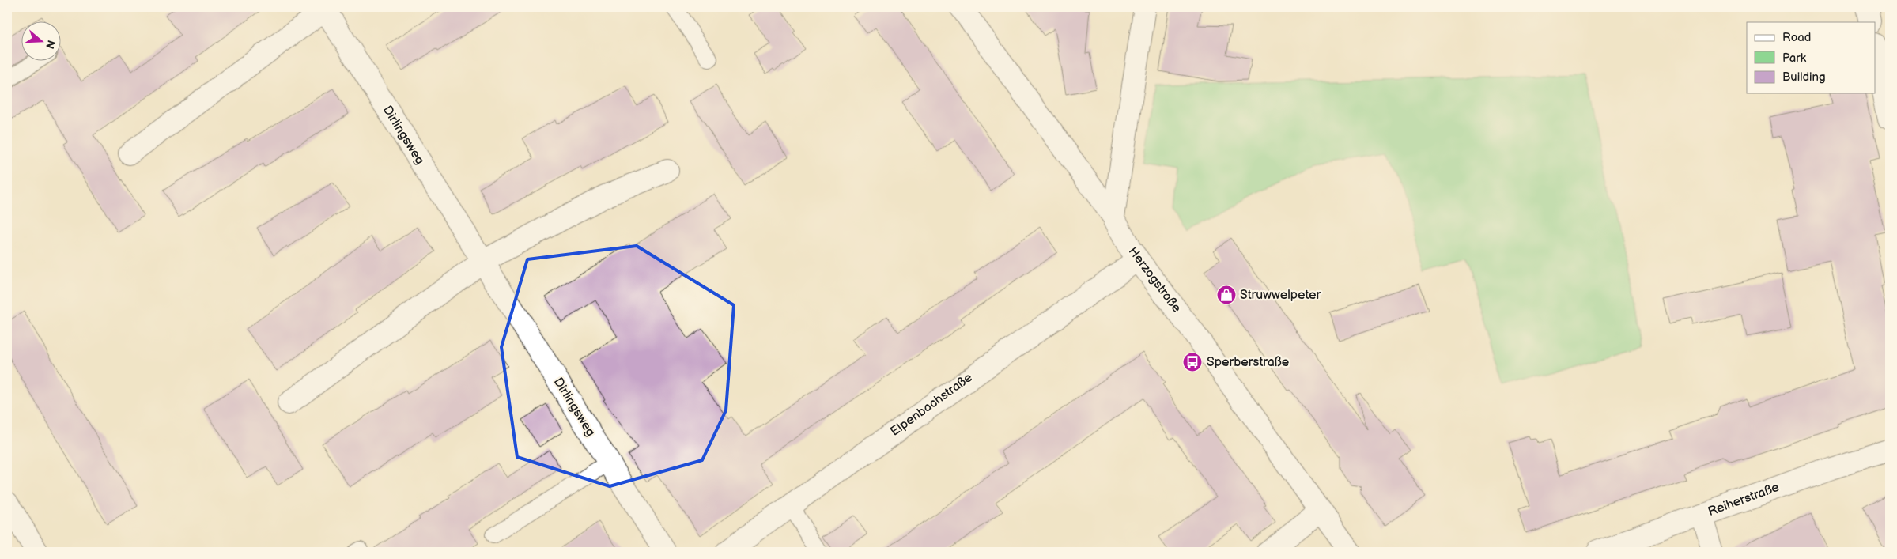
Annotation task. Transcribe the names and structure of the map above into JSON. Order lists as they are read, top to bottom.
{
  "streets": {
    "street": [
      "Dirlingsweg",
      "Herzogstraße",
      "Elpenbachstraße",
      "Reiherstraße"
    ]
  },
  "crossings": [
    ["Herzogstraße", "Elpenbachstraße"]
  ],
  "places": {
    "shop": ["Struwwelpeter"],
    "bus stop": ["Sperberstraße"]
  },
  "legend": ["Road", "Park", "Building"],
  "north": "right"
}
